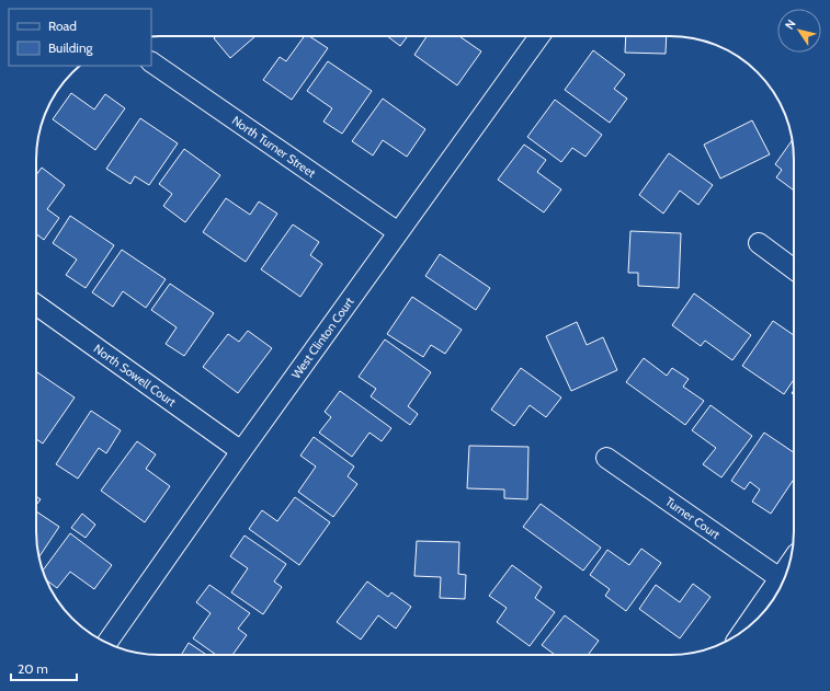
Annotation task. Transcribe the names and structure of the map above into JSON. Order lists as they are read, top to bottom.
{
  "streets": {
    "street": [
      "North Turner Street",
      "West Clinton Court",
      "North Sowell Court",
      "Turner Court"
    ]
  },
  "crossings": [
    ["North Turner Street", "West Clinton Court"],
    ["West Clinton Court", "North Sowell Court"]
  ],
  "legend": ["Road", "Building"],
  "scale_bar": "20 m",
  "north": "top left"
}
